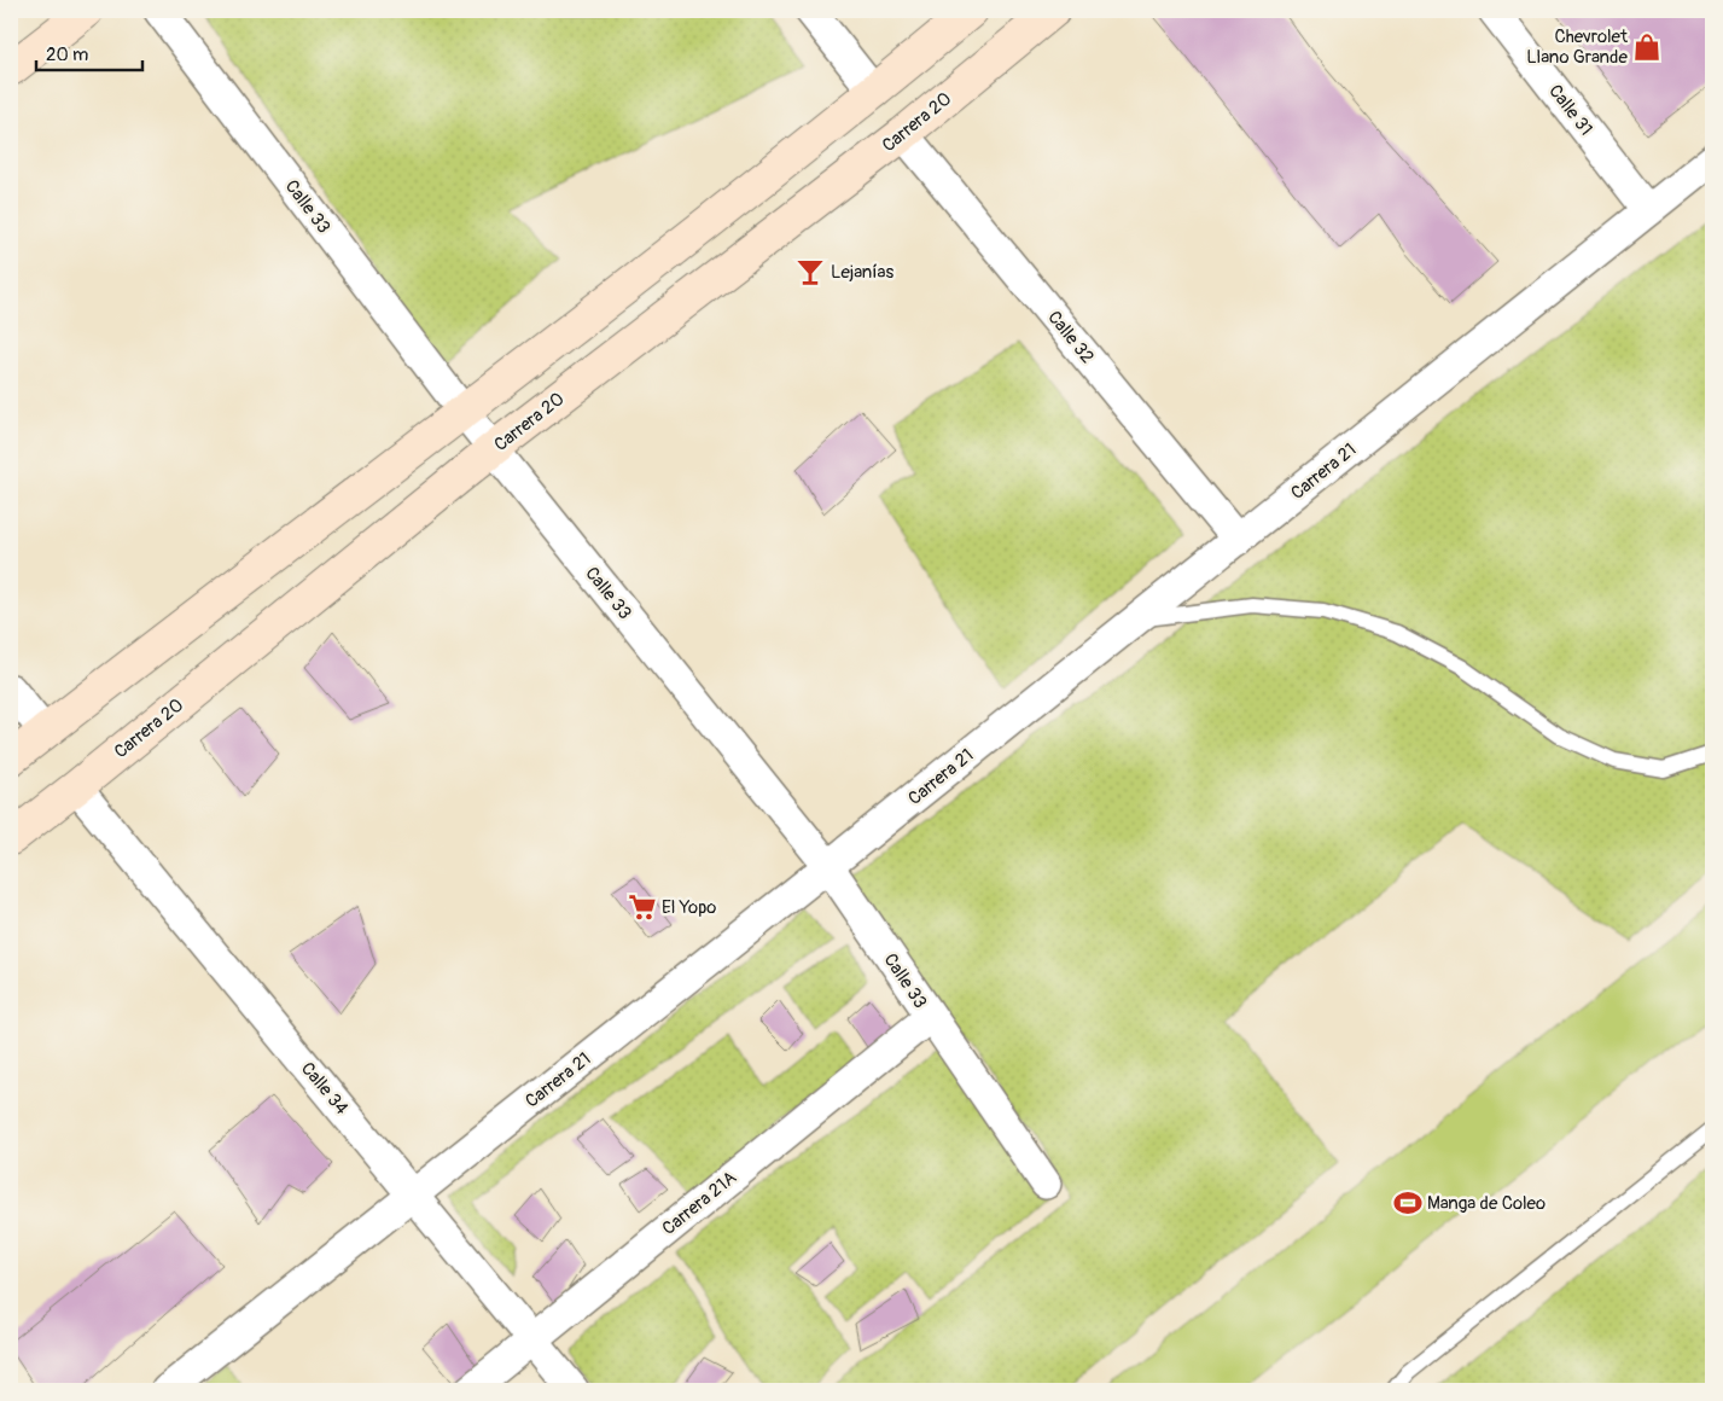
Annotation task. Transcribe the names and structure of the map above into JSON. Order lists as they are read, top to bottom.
{
  "streets": {
    "main road": ["Carrera 20"],
    "street": [
      "Calle 31",
      "Calle 33",
      "Calle 32",
      "Carrera 21",
      "Calle 34",
      "Carrera 21A"
    ]
  },
  "crossings": [
    ["Calle 31", "Carrera 21"],
    ["Carrera 20", "Calle 33"],
    ["Carrera 20", "Calle 32"],
    ["Carrera 20", "Calle 34"],
    ["Calle 33", "Carrera 21"],
    ["Calle 33", "Carrera 21A"],
    ["Calle 32", "Carrera 21"],
    ["Carrera 21", "Calle 34"],
    ["Calle 34", "Carrera 21A"]
  ],
  "places": {
    "shop": ["Chevrolet Llano Grande"],
    "bar": ["Lejanías"],
    "supermarket": ["El Yopo"],
    "sports": ["Manga de Coleo"]
  },
  "scale_bar": "20 m"
}
